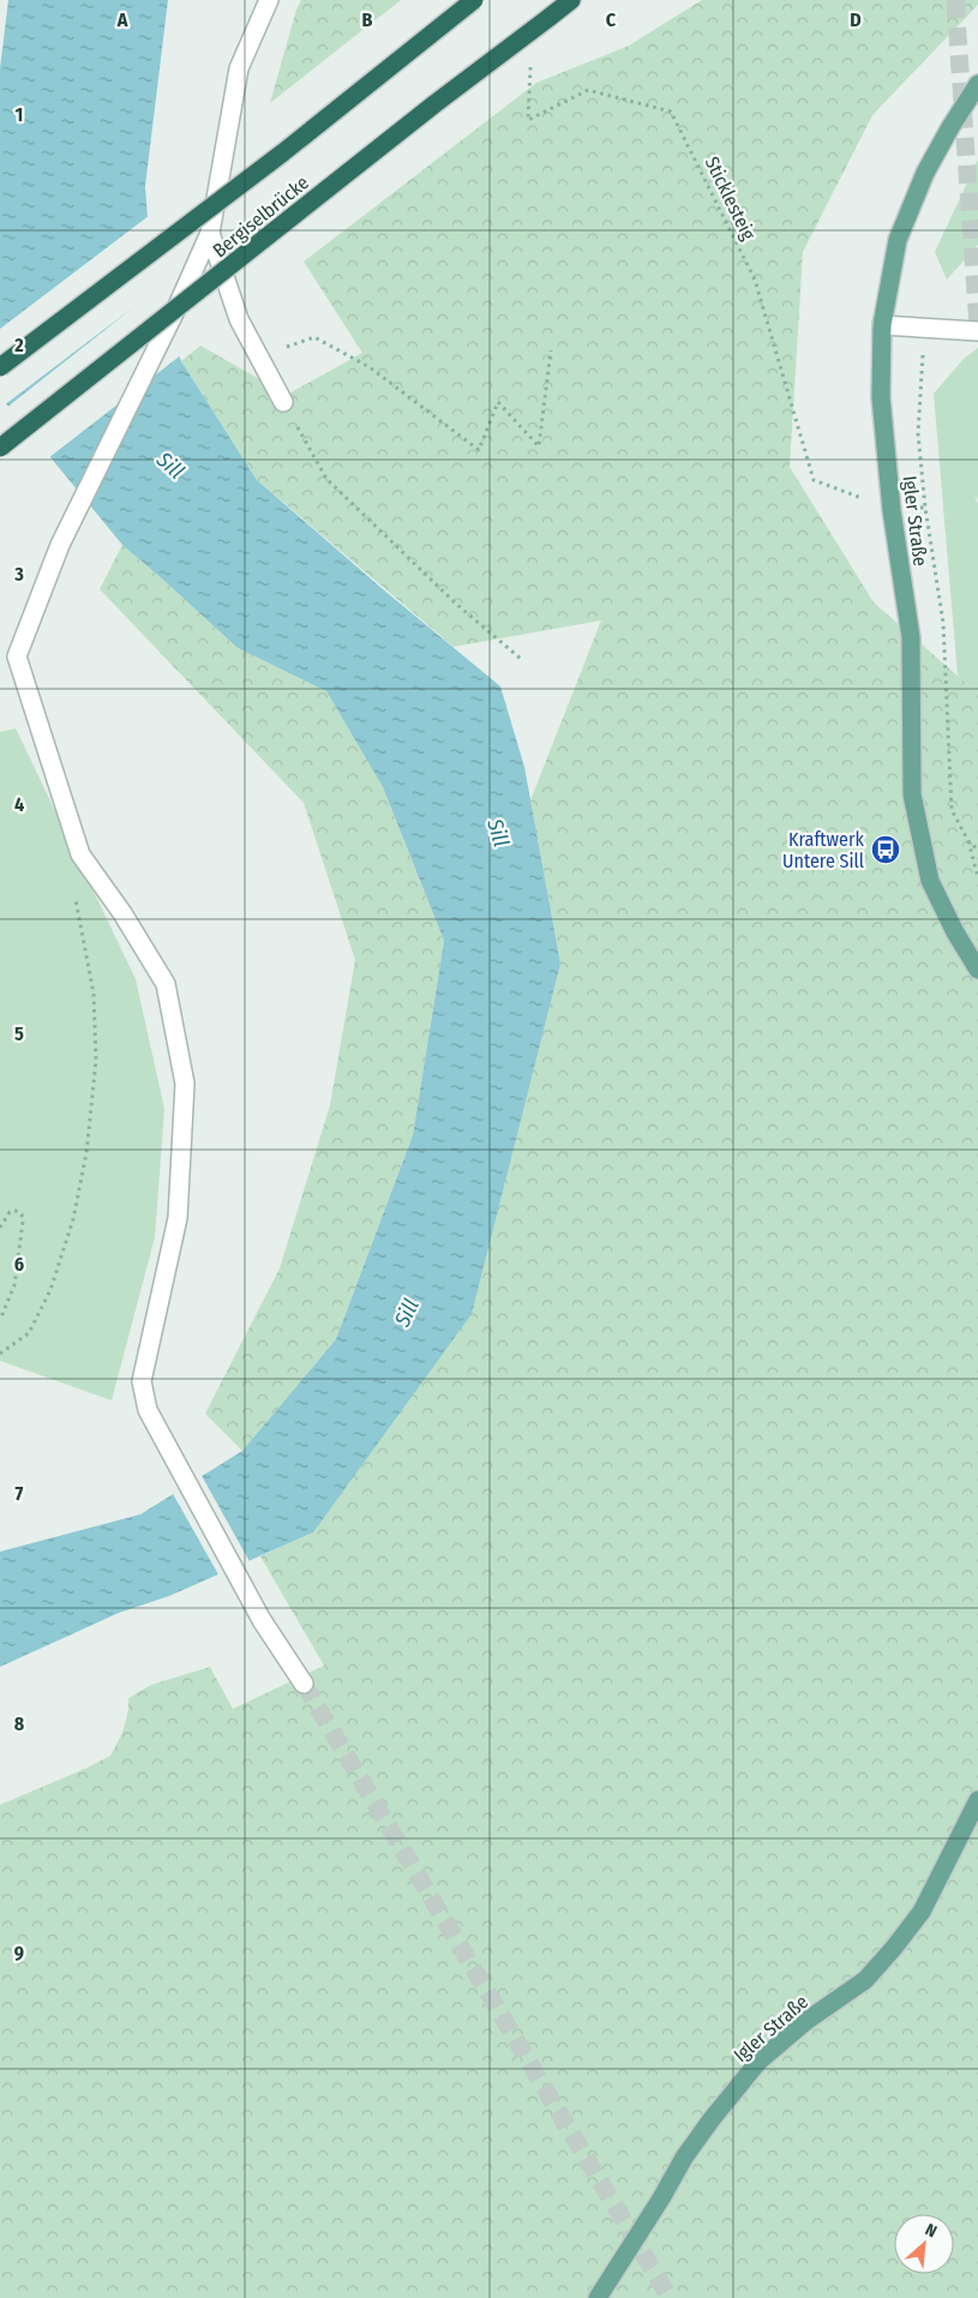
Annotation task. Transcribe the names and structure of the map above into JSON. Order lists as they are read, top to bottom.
{
  "streets": {
    "highway": ["Bergiselbrücke"],
    "main road": ["Igler Straße"],
    "path": ["Sticklesteig"]
  },
  "crossings": [
    ["Sticklesteig", "Igler Straße"]
  ],
  "water": ["Sill"],
  "places": {
    "bus stop": ["Kraftwerk Untere Sill"]
  },
  "north": "top right",
  "grid": {
    "columns": [
      "A",
      "B",
      "C",
      "D"
    ],
    "rows": [
      "1",
      "2",
      "3",
      "4",
      "5",
      "6",
      "7",
      "8",
      "9"
    ]
  }
}
